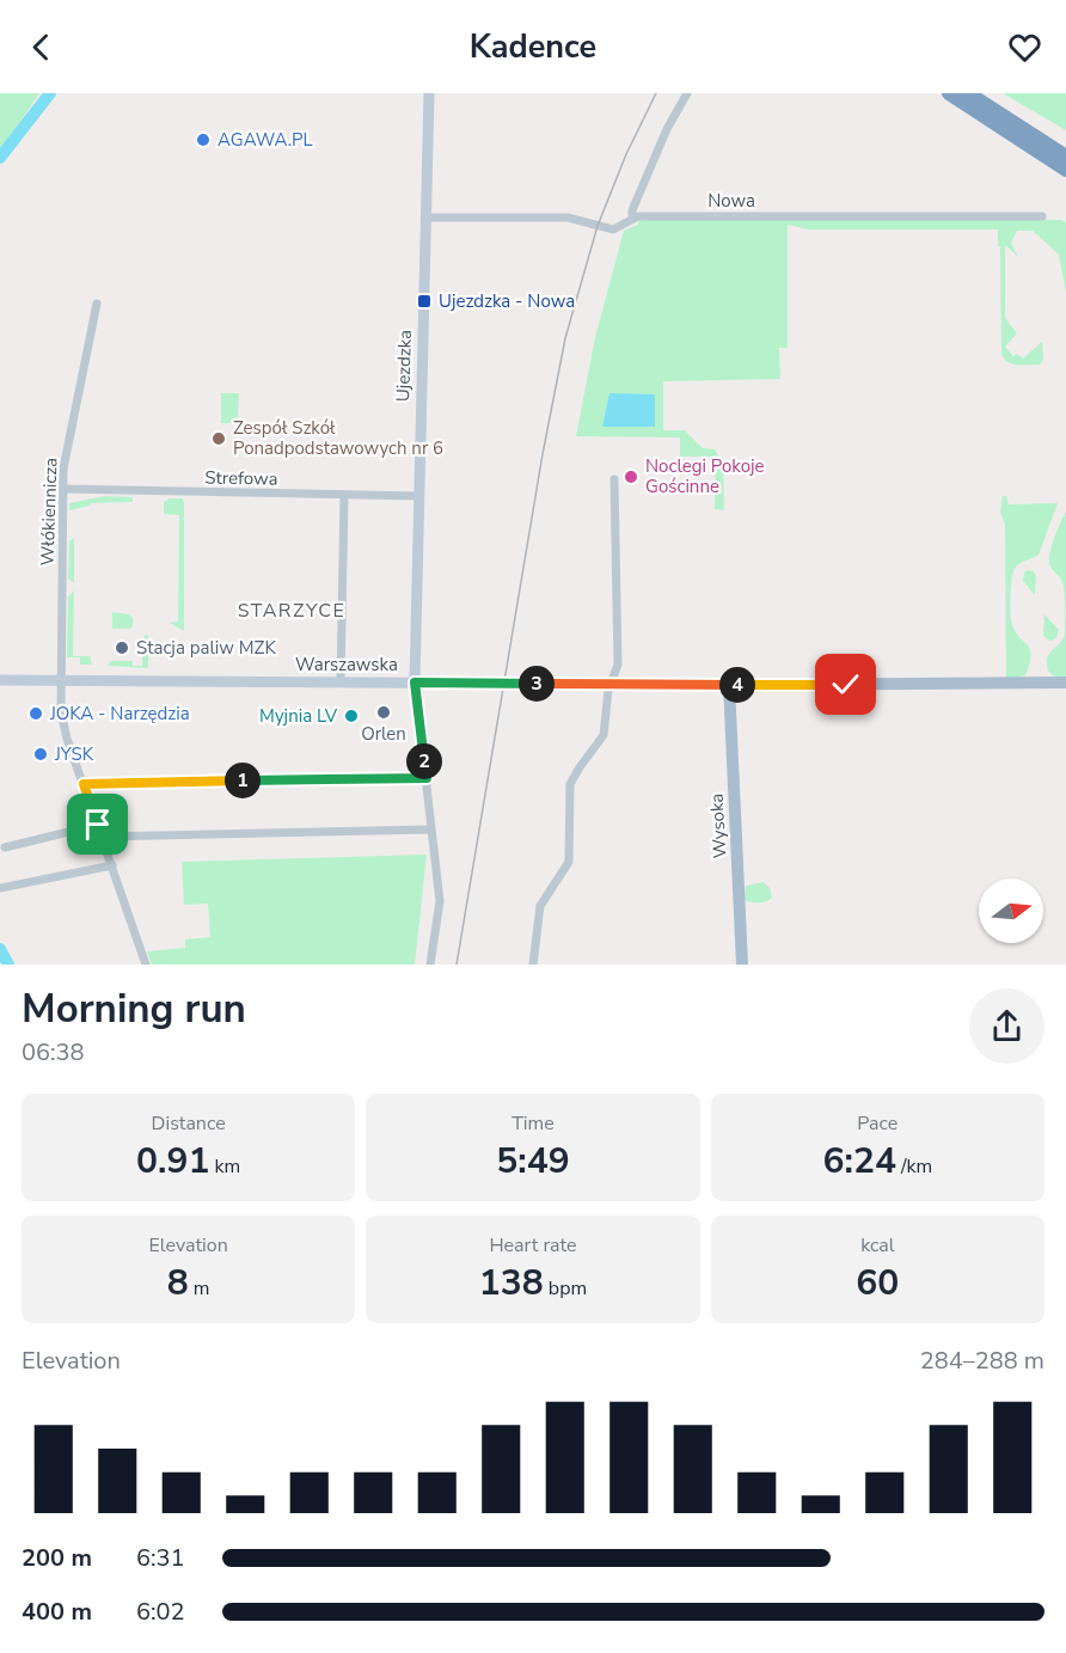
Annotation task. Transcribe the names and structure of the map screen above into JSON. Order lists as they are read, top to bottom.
{
  "streets": {
    "main road": ["Ujezdzka", "Warszawska", "Wysoka"],
    "street": ["Nowa", "Strefowa", "Włókiennicza"]
  },
  "crossings": [
    ["Nowa", "Ujezdzka"],
    ["Ujezdzka", "Strefowa"],
    ["Ujezdzka", "Warszawska"],
    ["Strefowa", "Włókiennicza"],
    ["Włókiennicza", "Warszawska"],
    ["Warszawska", "Wysoka"]
  ],
  "districts": ["STARZYCE"],
  "places": {
    "other": [
      "AGAWA.PL",
      "Zespół Szkół Ponadpodstawowych nr 6",
      "Noclegi Pokoje Gościnne",
      "Stacja paliw MZK",
      "Orlen",
      "JOKA - Narzędzia",
      "Myjnia LV",
      "JYSK"
    ],
    "transit": ["Ujezdzka - Nowa"]
  },
  "north": "right",
  "page": {
    "header": "Kadence",
    "pins": [
      "3",
      "4",
      "2",
      "1"
    ],
    "heading": ["Morning run", "06:38"],
    "stats": [
      ["Distance", "0.91 km"],
      ["Time", "5:49"],
      ["Pace", "6:24 /km"],
      ["Elevation", "8 m"],
      ["Heart rate", "138 bpm"],
      ["kcal", "60"]
    ],
    "chart": ["Elevation", "284–288 m"],
    "list": [
      {
        "name": "200 m",
        "note": "6:31"
      },
      {
        "name": "400 m",
        "note": "6:02"
      }
    ]
  }
}
